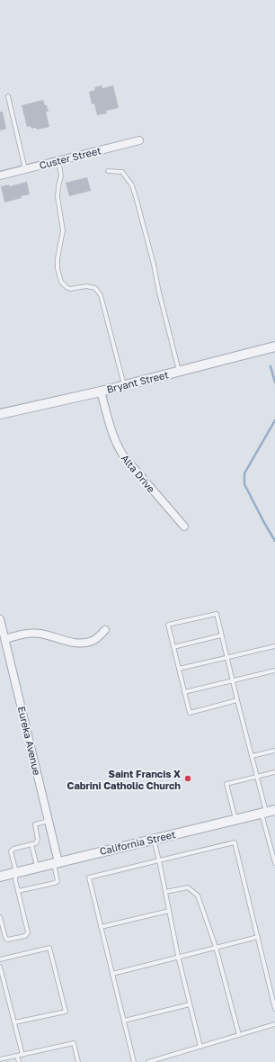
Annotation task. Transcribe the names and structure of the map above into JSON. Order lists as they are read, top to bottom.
{
  "streets": {
    "street": [
      "Custer Street",
      "Bryant Street",
      "Alta Drive",
      "Eureka Avenue",
      "California Street"
    ]
  },
  "crossings": [
    ["Bryant Street", "Alta Drive"],
    ["Eureka Avenue", "California Street"]
  ],
  "places": ["Saint Francis X Cabrini Catholic Church"]
}
